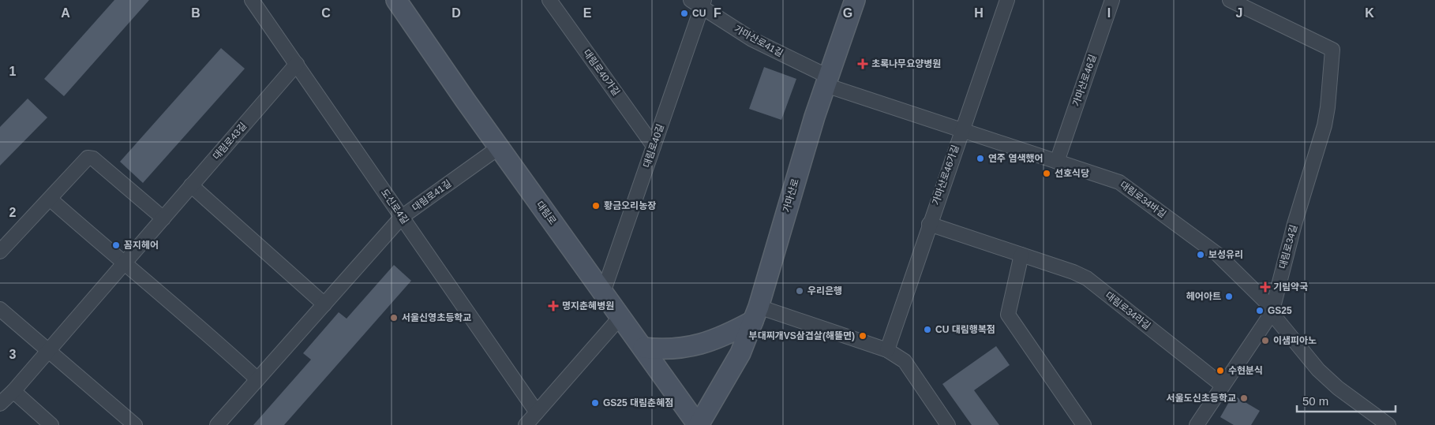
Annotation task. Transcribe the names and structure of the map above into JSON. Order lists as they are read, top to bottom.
{
  "streets": {
    "main road": ["가마산로", "대림로"],
    "street": [
      "가마산로41길",
      "대림로40가길",
      "가마산로46길",
      "대림로43길",
      "대림로40길",
      "가마산로46가길",
      "대림로41길",
      "대림로34바길",
      "도신로4길",
      "대림로34길",
      "대림로34라길"
    ]
  },
  "crossings": [
    ["가마산로41길", "대림로40길"],
    ["가마산로41길", "가마산로"],
    ["대림로40가길", "대림로40길"],
    ["가마산로46길", "대림로34바길"],
    ["대림로43길", "도신로4길"],
    ["대림로40길", "대림로"],
    ["가마산로46가길", "대림로34바길"],
    ["가마산로46가길", "대림로34라길"],
    ["대림로41길", "도신로4길"],
    ["대림로41길", "대림로"],
    ["가마산로", "대림로"],
    ["대림로34바길", "대림로34길"],
    ["대림로34길", "대림로34라길"]
  ],
  "places": {
    "other": [
      "CU",
      "연주 염색했어",
      "선호식당",
      "황금오리농장",
      "꼼지헤어",
      "보성유리",
      "우리은행",
      "헤어아트",
      "GS25",
      "서울신영초등학교",
      "CU 대림행복점",
      "부대찌개VS삼겹살(해뜰면)",
      "이샘피아노",
      "수현분식",
      "서울도신초등학교",
      "GS25 대림춘혜점"
    ],
    "health": ["초록나무요양병원", "기림약국", "명지춘혜병원"]
  },
  "scale_bar": "50 m",
  "grid": {
    "columns": [
      "A",
      "B",
      "C",
      "D",
      "E",
      "F",
      "G",
      "H",
      "I",
      "J",
      "K"
    ],
    "rows": ["1", "2", "3"]
  }
}
